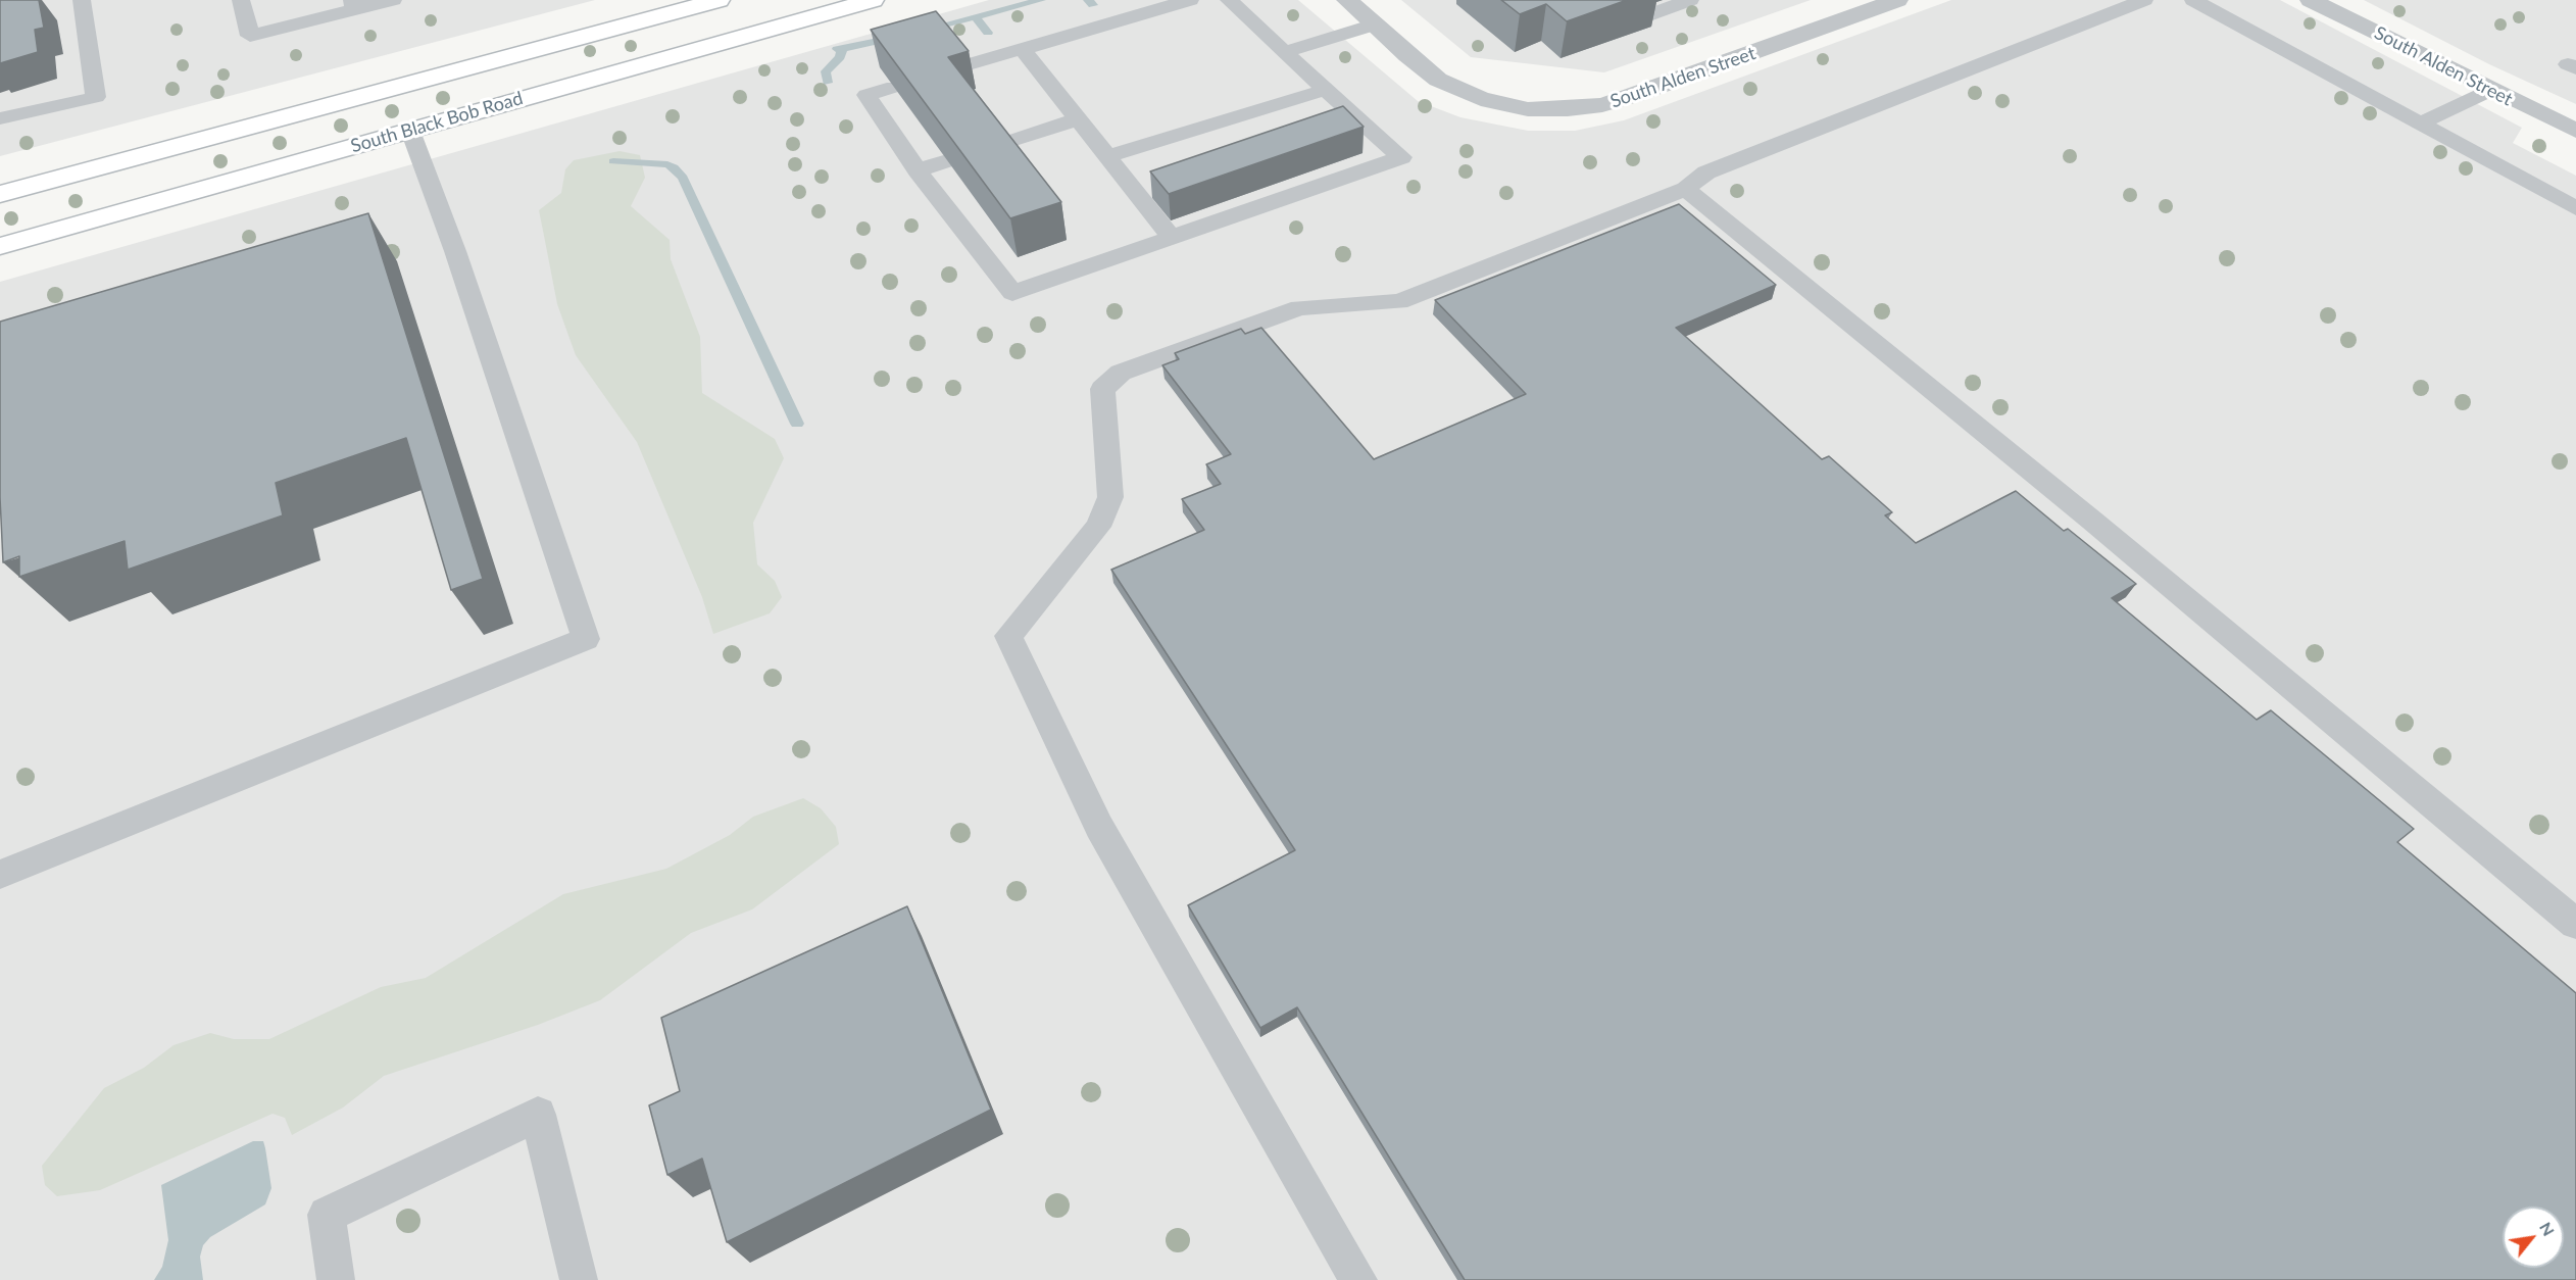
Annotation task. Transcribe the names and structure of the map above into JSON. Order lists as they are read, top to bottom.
{
  "streets": {
    "main road": ["South Black Bob Road"],
    "street": ["South Alden Street"]
  },
  "north": "top right"
}
